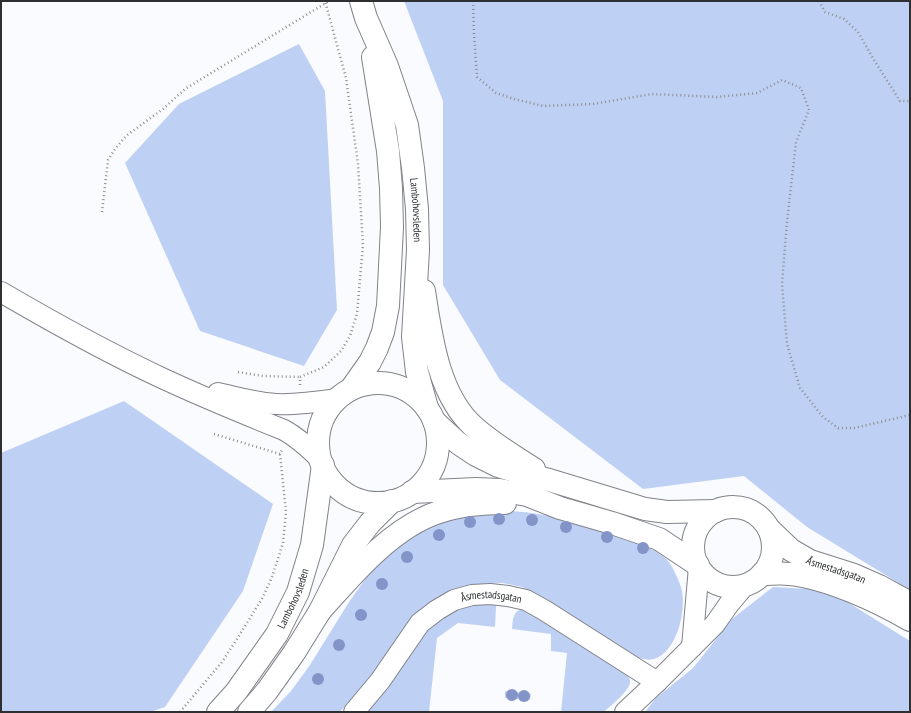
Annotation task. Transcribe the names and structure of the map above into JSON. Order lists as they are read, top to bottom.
{
  "streets": {
    "street": ["Lambohovsleden", "Åsmestadsgatan"]
  }
}
